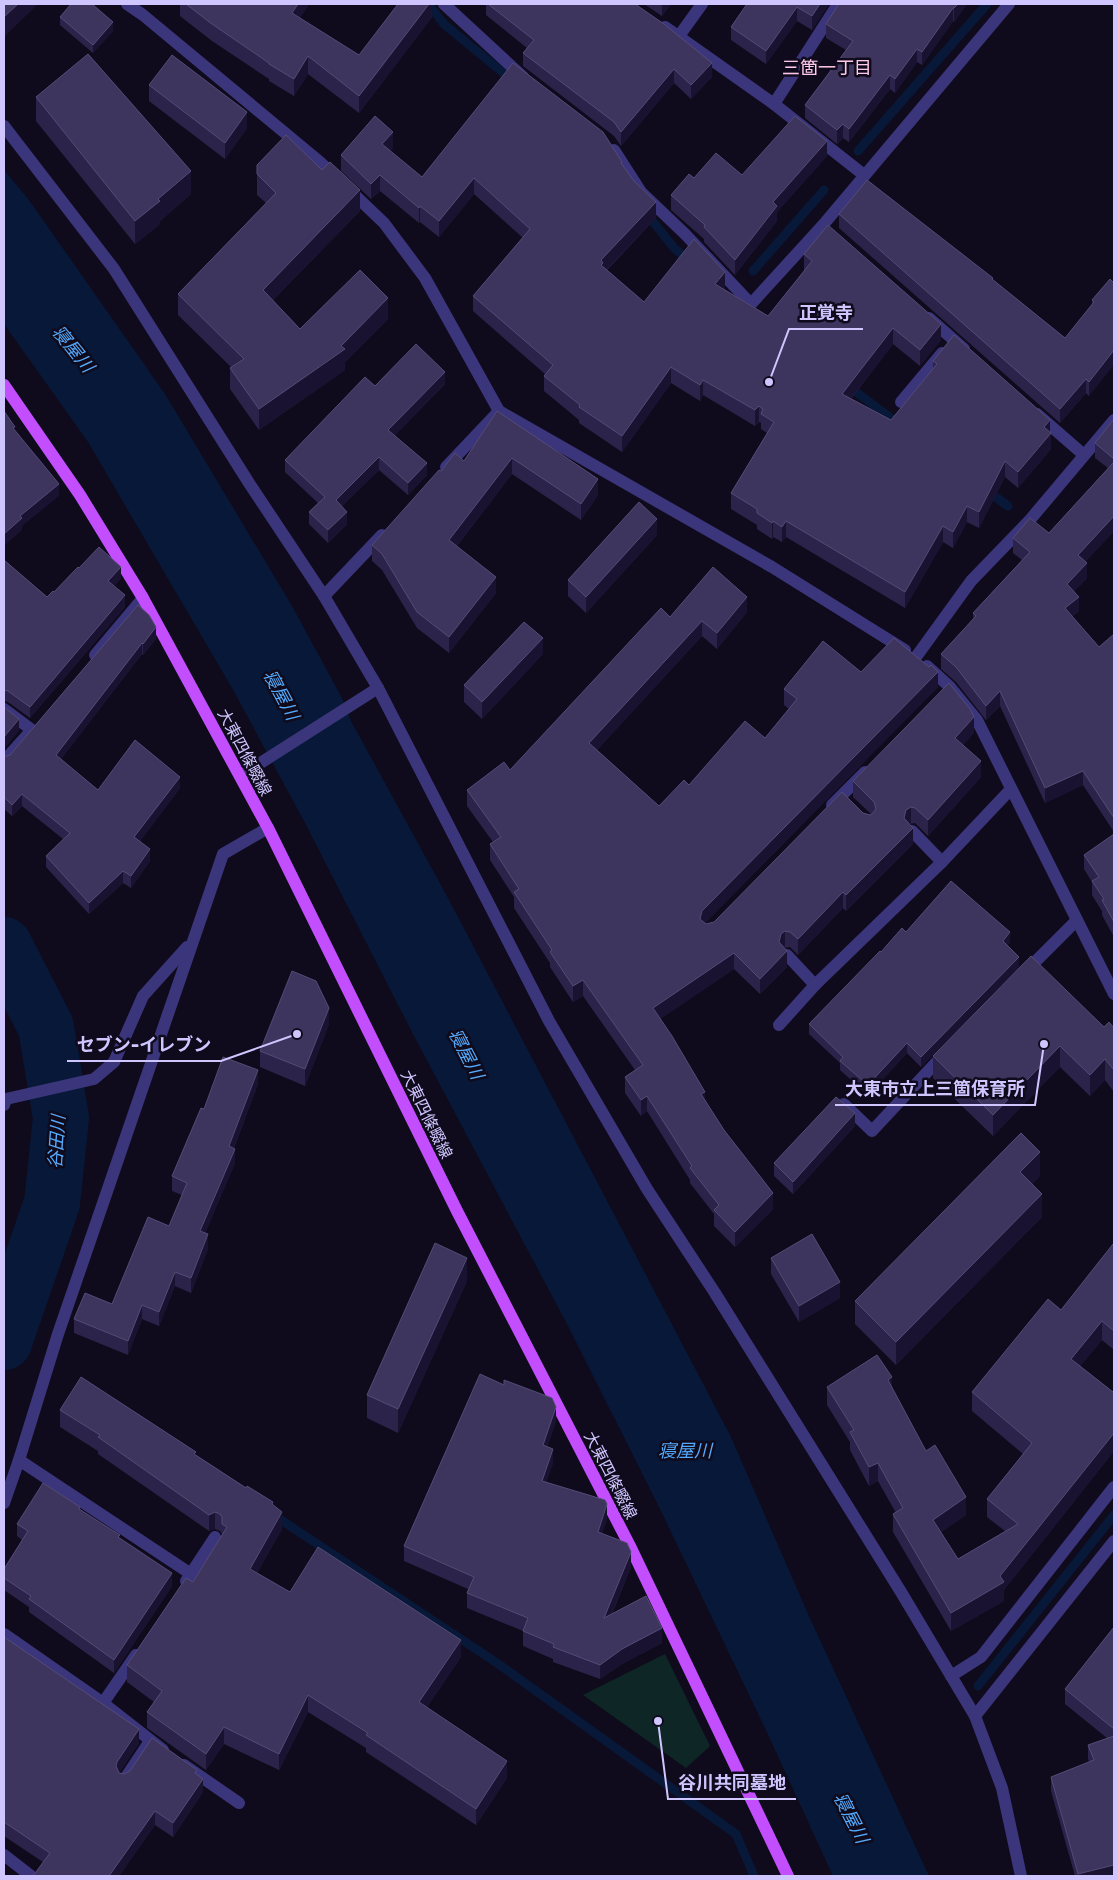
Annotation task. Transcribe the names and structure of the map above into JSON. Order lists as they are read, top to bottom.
{
  "streets": {
    "main road": ["大東四條畷線"]
  },
  "districts": ["三箇一丁目"],
  "water": ["寝屋川", "谷田川"],
  "places": [
    "正覚寺",
    "セブン-イレブン",
    "大東市立上三箇保育所",
    "谷川共同墓地"
  ]
}
